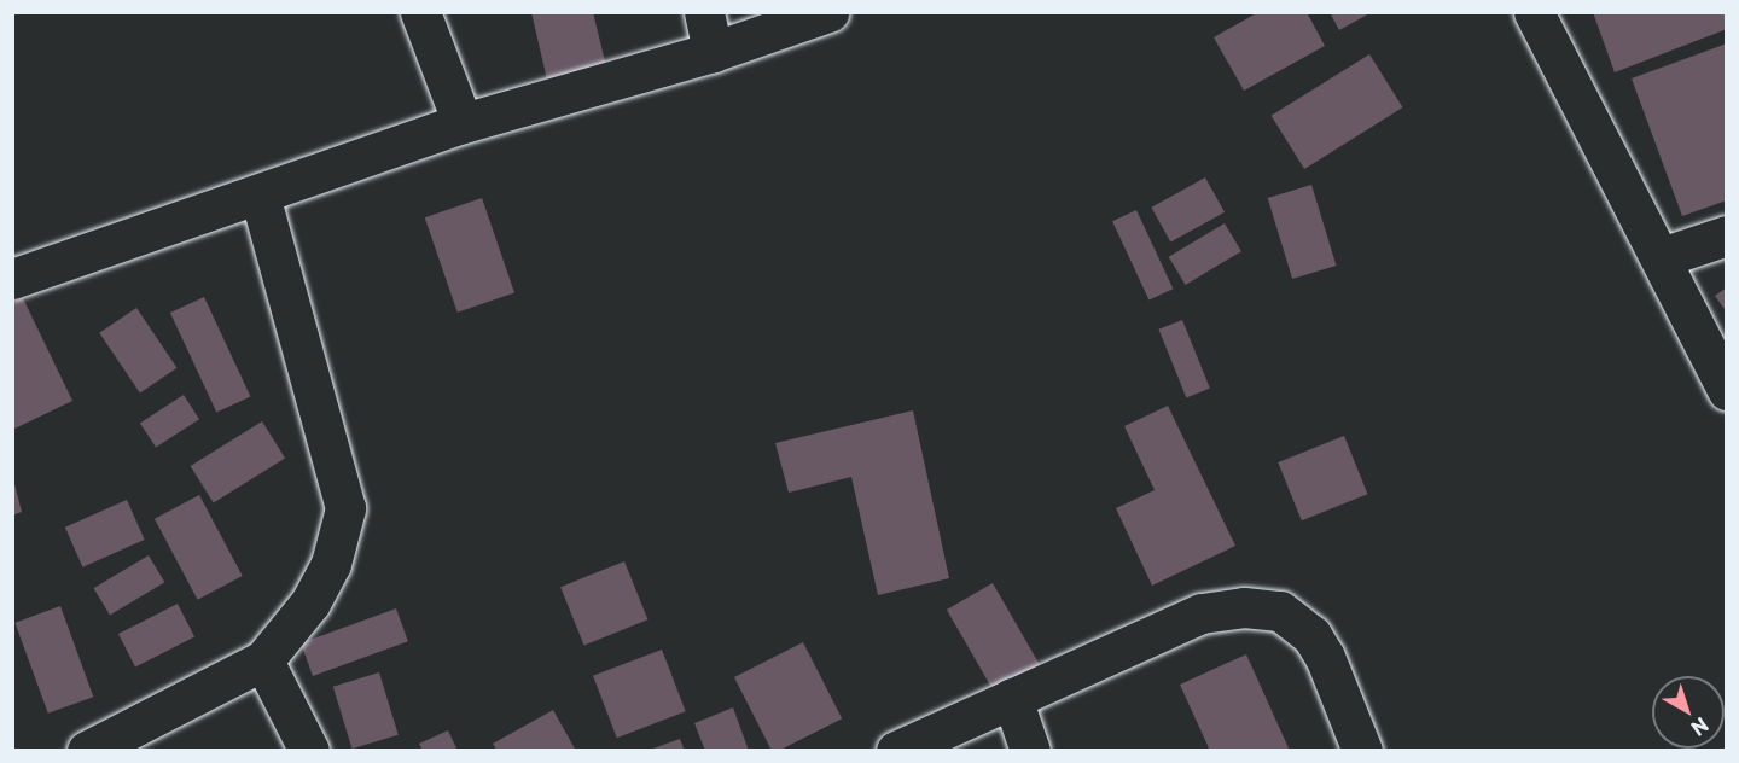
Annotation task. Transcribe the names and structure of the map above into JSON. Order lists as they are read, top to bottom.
{
  "north": "bottom right"
}
